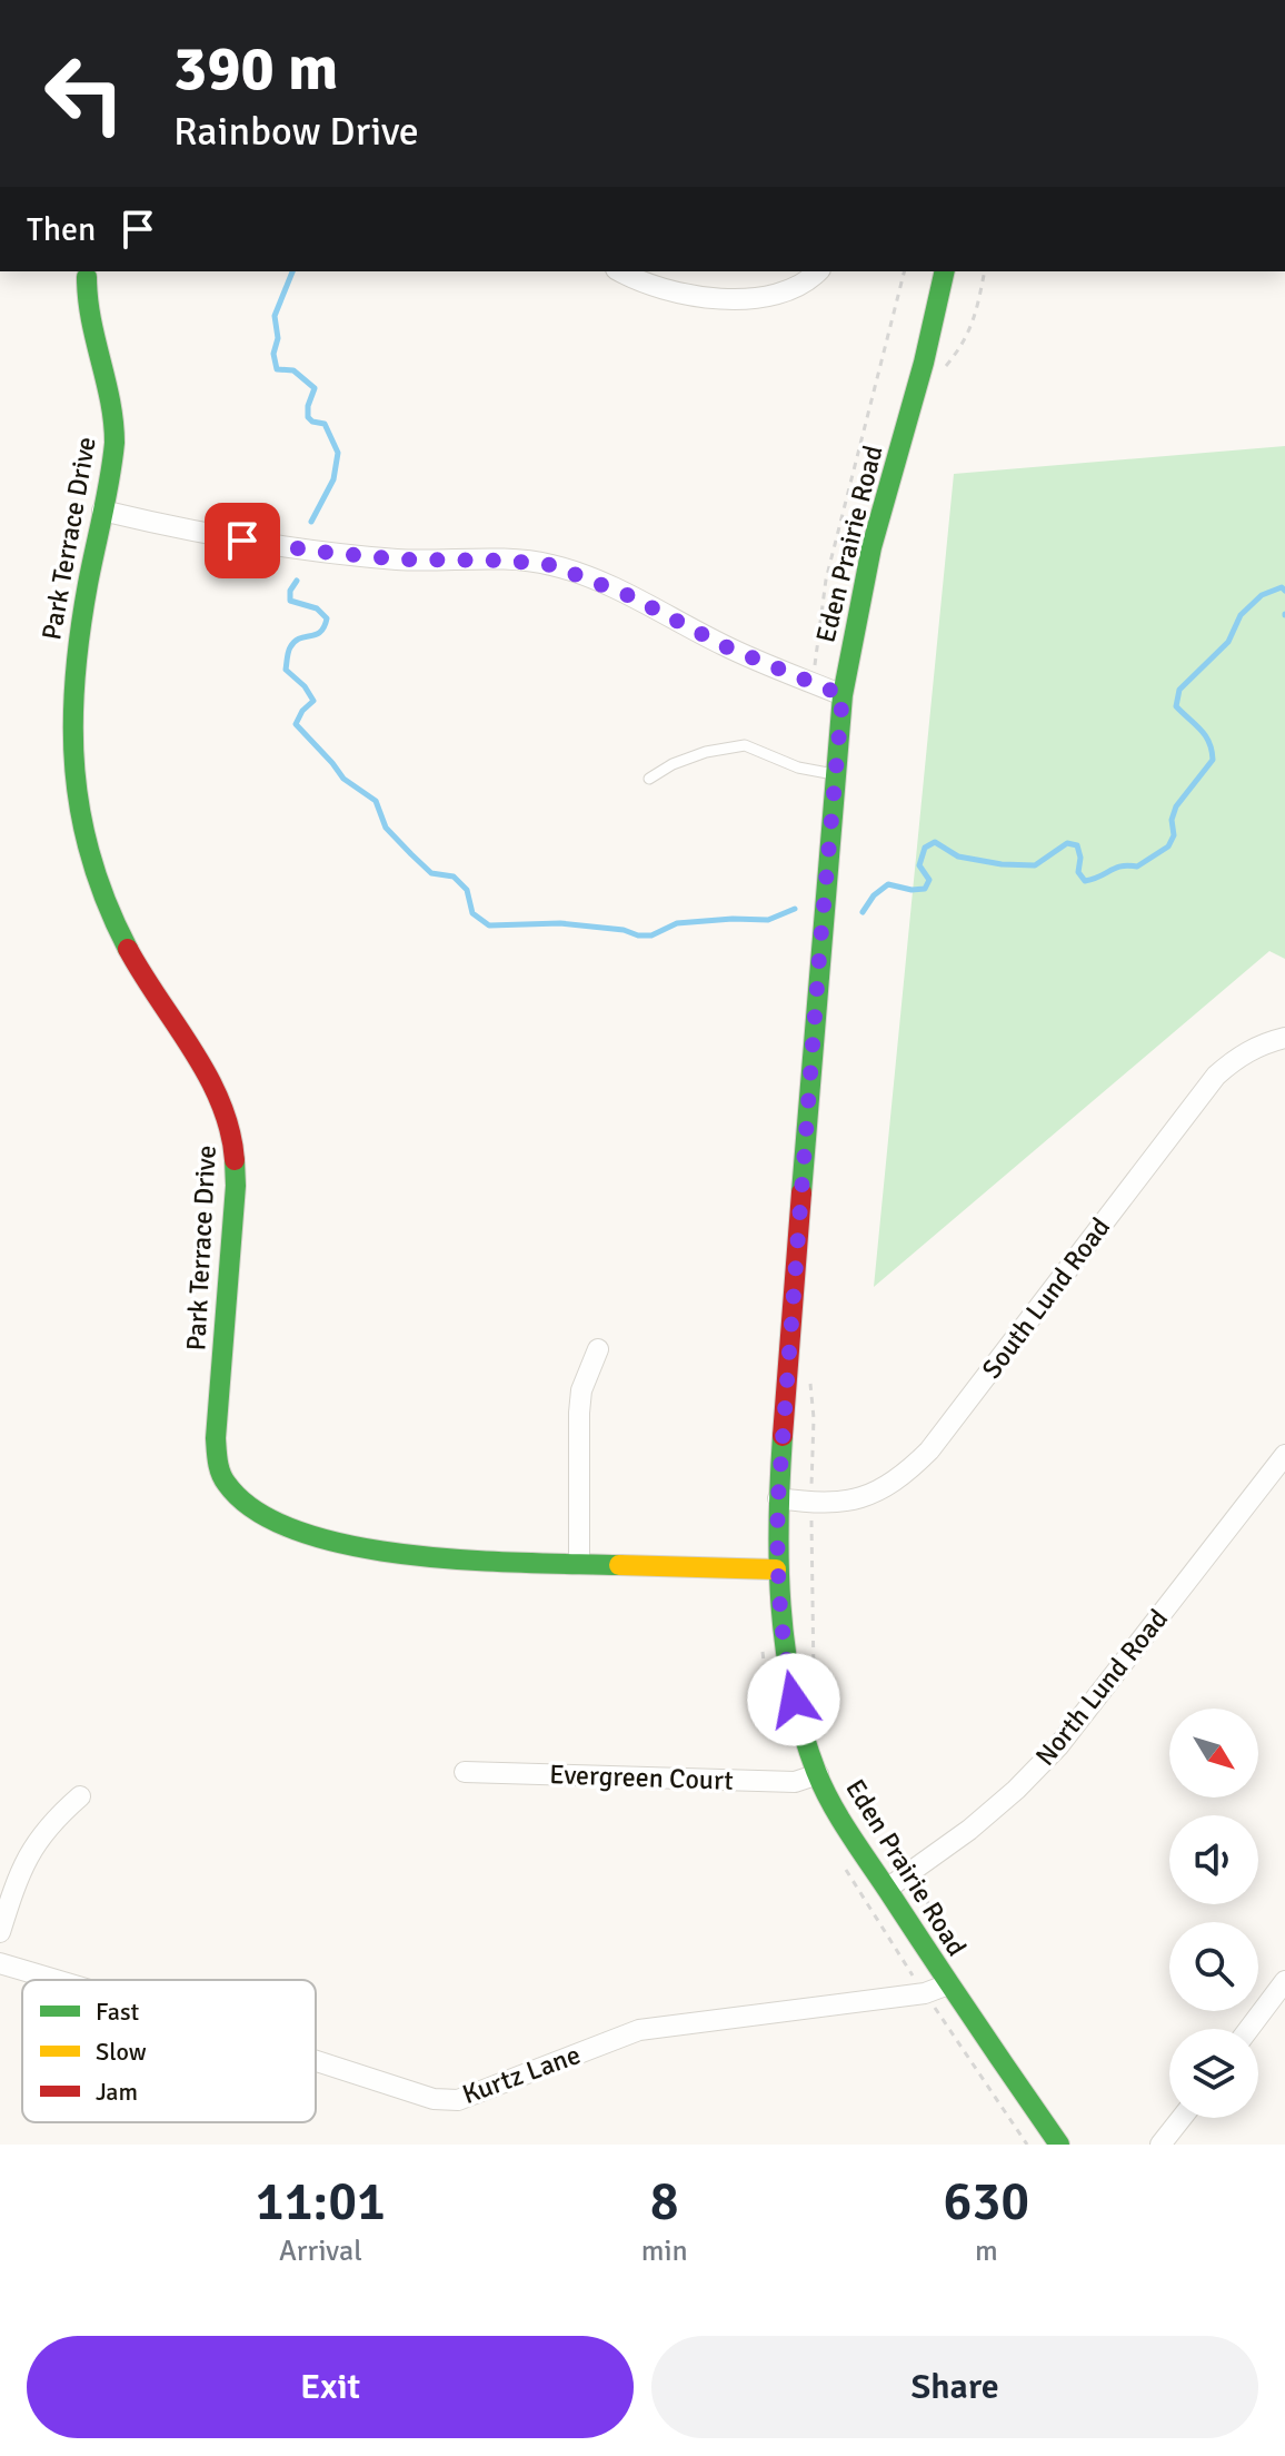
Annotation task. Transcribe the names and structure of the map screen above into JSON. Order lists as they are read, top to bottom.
{
  "streets": {
    "main road": ["Park Terrace Drive", "Eden Prairie Road"],
    "street": [
      "South Lund Road",
      "North Lund Road",
      "Evergreen Court",
      "Kurtz Lane"
    ]
  },
  "crossings": [
    ["Park Terrace Drive", "Eden Prairie Road"],
    ["Eden Prairie Road", "South Lund Road"],
    ["Eden Prairie Road", "North Lund Road"],
    ["Eden Prairie Road", "Evergreen Court"],
    ["Eden Prairie Road", "Kurtz Lane"]
  ],
  "legend": ["Fast", "Slow", "Jam"],
  "north": "bottom right",
  "page": {
    "turn": ["390 m", "Rainbow Drive"],
    "then": "Then",
    "eta": [
      "11:01",
      "Arrival",
      "8",
      "min",
      "630",
      "m"
    ],
    "buttons": ["Exit", "Share"]
  }
}
